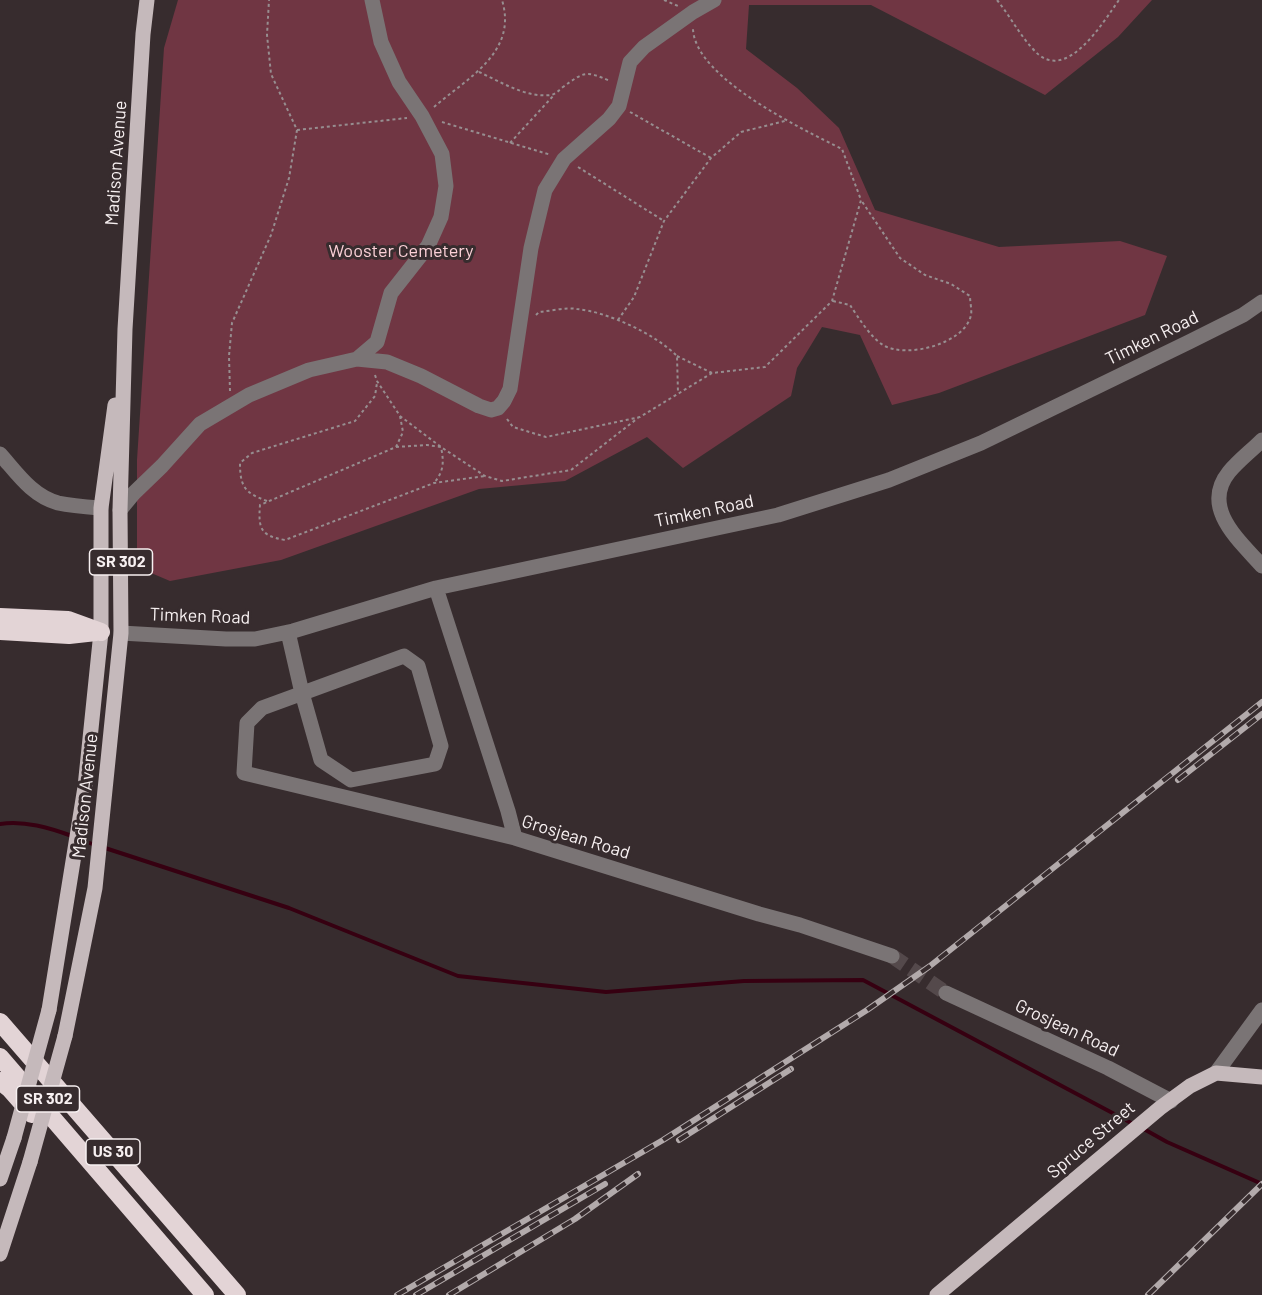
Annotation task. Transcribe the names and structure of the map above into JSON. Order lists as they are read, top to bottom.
{
  "streets": {
    "highway": ["US 30"],
    "main road": ["Madison Avenue", "SR 302", "Spruce Street"],
    "street": ["Timken Road", "Grosjean Road"]
  },
  "crossings": [
    ["Madison Avenue", "Timken Road"],
    ["Grosjean Road", "Spruce Street"]
  ],
  "parks": ["Wooster Cemetery"]
}
